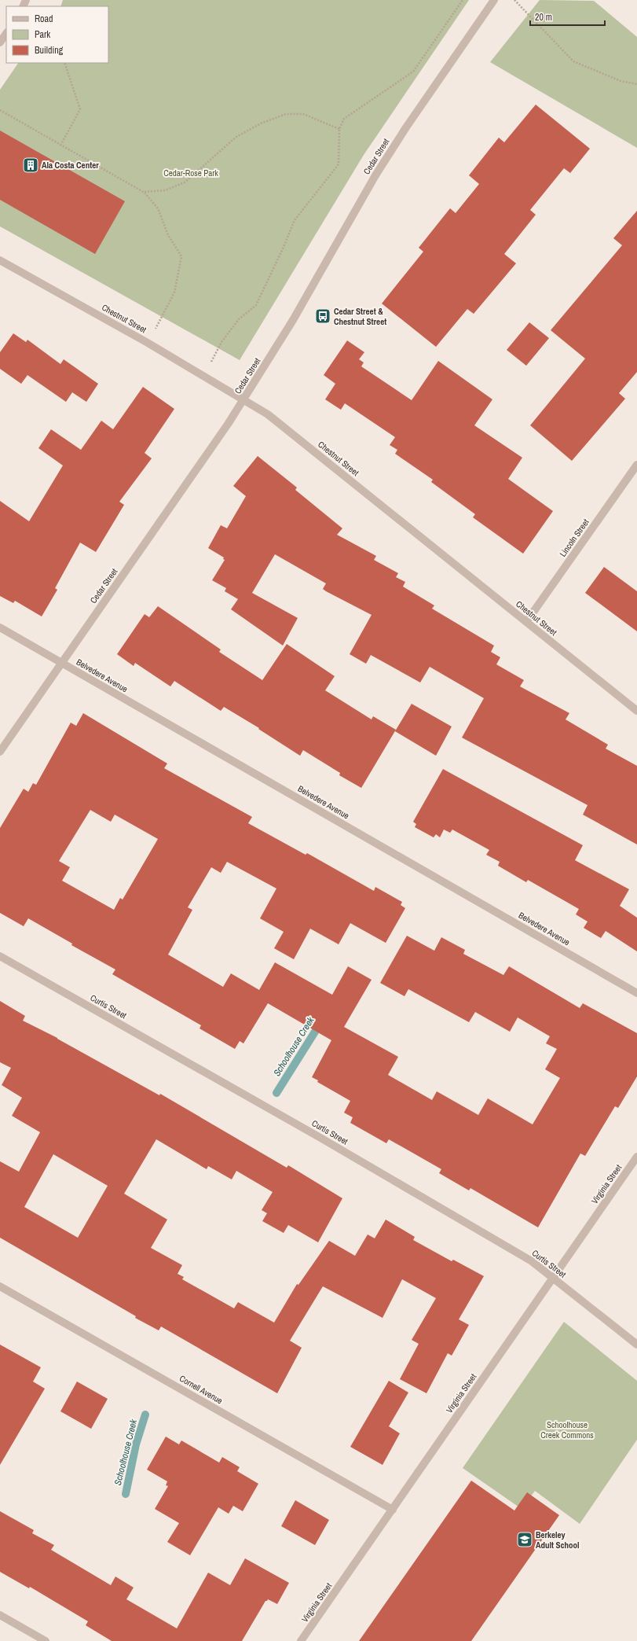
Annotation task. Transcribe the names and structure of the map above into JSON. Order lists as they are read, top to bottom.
{
  "streets": {
    "street": [
      "Cedar Street",
      "Chestnut Street",
      "Lincoln Street",
      "Belvedere Avenue",
      "Curtis Street",
      "Virginia Street",
      "Cornell Avenue"
    ]
  },
  "crossings": [
    ["Cedar Street", "Chestnut Street"],
    ["Cedar Street", "Belvedere Avenue"],
    ["Chestnut Street", "Lincoln Street"],
    ["Curtis Street", "Virginia Street"],
    ["Virginia Street", "Cornell Avenue"]
  ],
  "water": ["Schoolhouse Creek"],
  "parks": ["Cedar-Rose Park", "Schoolhouse Creek Commons"],
  "places": {
    "building": ["Ala Costa Center"],
    "bus stop": ["Cedar Street & Chestnut Street"],
    "school or university": ["Berkeley Adult School"]
  },
  "legend": ["Road", "Park", "Building"],
  "scale_bar": "20 m"
}
